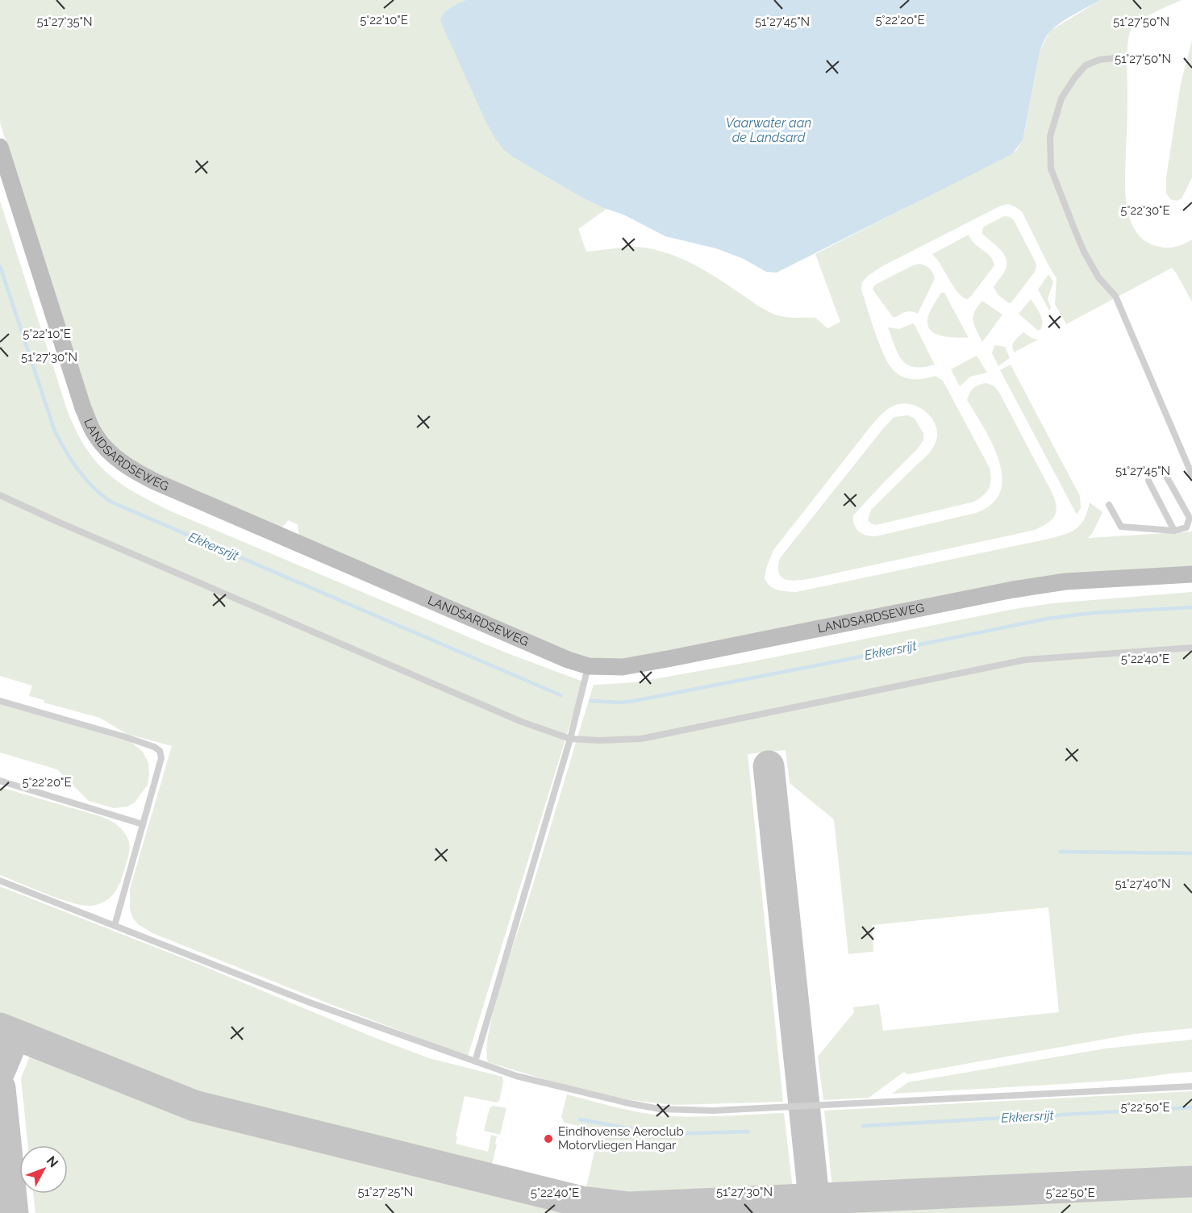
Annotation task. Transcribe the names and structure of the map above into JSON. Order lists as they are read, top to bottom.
{
  "streets": {
    "street": ["LANDSARDSEWEG"]
  },
  "water": ["Vaarwater aan de Landsard", "Ekkersrijt"],
  "places": ["Eindhovense Aeroclub Motorvliegen Hangar"],
  "north": "top right",
  "coordinates": [
    "5°22'10\"E",
    "5°22'20\"E",
    "51°27'35\"N",
    "51°27'50\"N",
    "51°27'45\"N",
    "5°22'30\"E",
    "51°27'30\"N",
    "5°22'40\"E",
    "51°27'40\"N",
    "5°22'50\"E",
    "51°27'25\"N"
  ]
}
